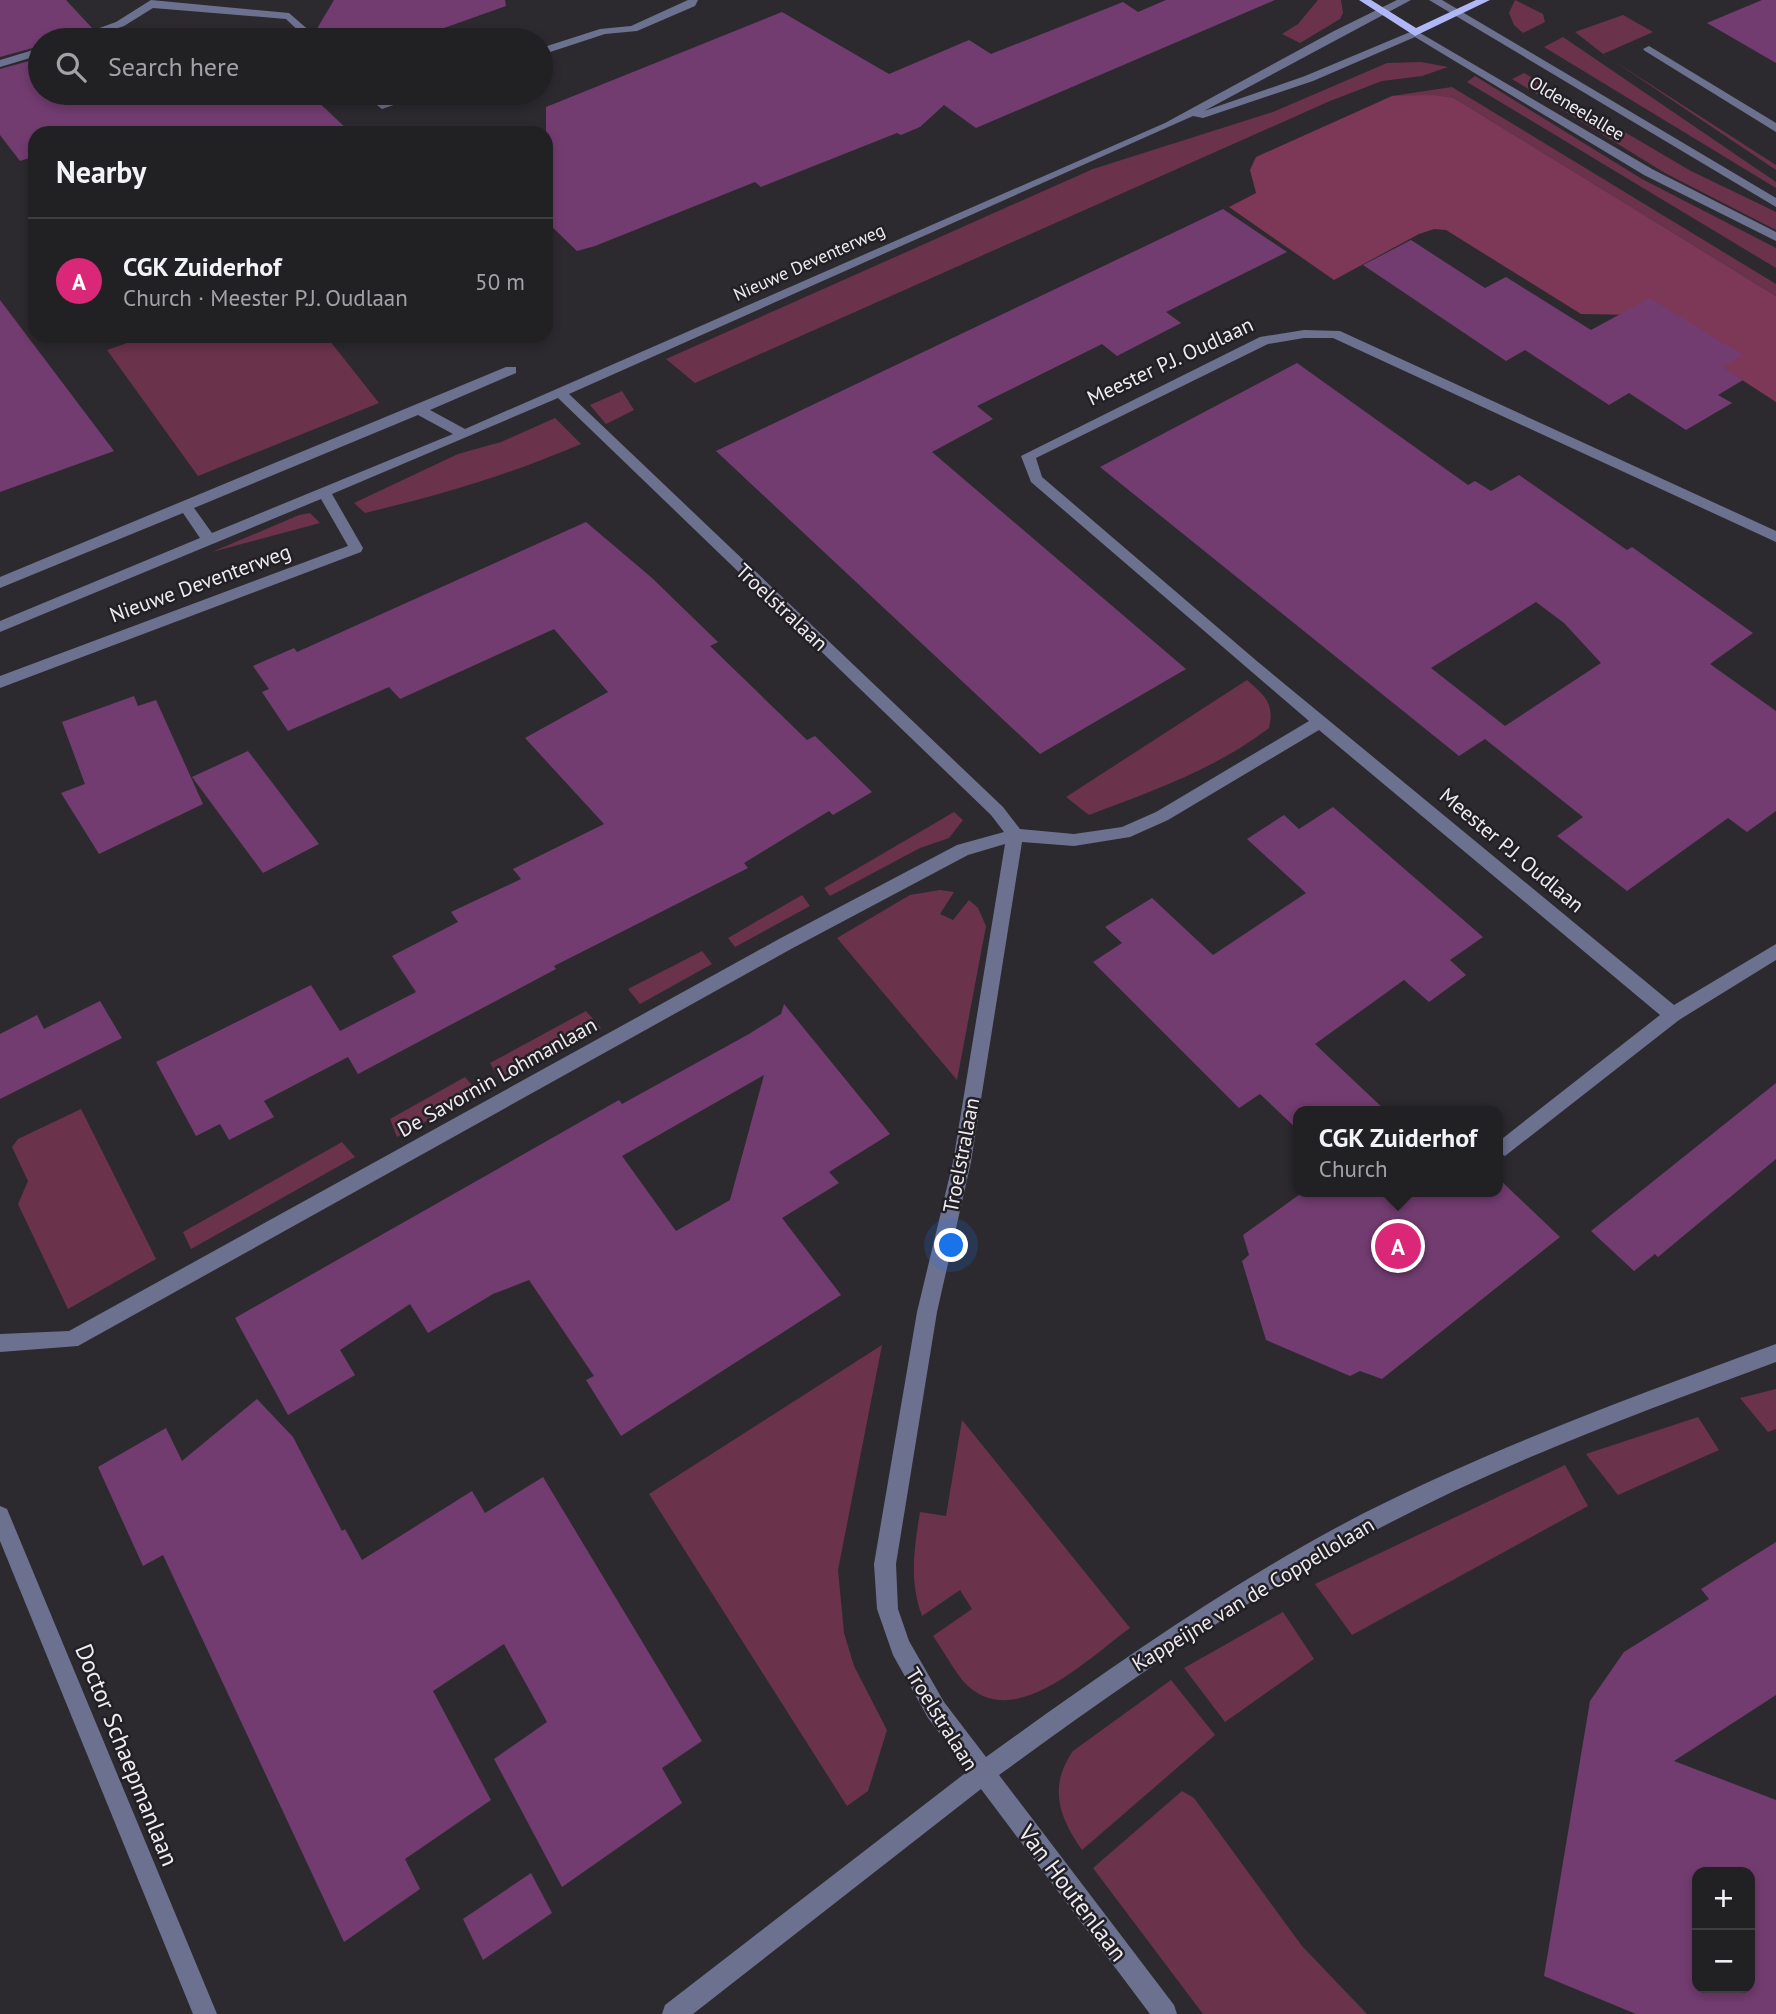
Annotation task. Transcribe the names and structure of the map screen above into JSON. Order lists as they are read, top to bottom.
{
  "streets": {
    "main road": ["Oldeneelallee", "Nieuwe Deventerweg"],
    "street": [
      "Meester P.J. Oudlaan",
      "Troelstralaan",
      "De Savornin Lohmanlaan",
      "Kappeijne van de Coppellolaan",
      "Doctor Schaepmanlaan",
      "Van Houtenlaan"
    ]
  },
  "crossings": [
    ["Oldeneelallee", "Nieuwe Deventerweg"],
    ["Nieuwe Deventerweg", "Troelstralaan"],
    ["Troelstralaan", "De Savornin Lohmanlaan"],
    ["Troelstralaan", "Kappeijne van de Coppellolaan"],
    ["Troelstralaan", "Van Houtenlaan"],
    ["Kappeijne van de Coppellolaan", "Van Houtenlaan"]
  ],
  "page": {
    "search": "Search here",
    "heading": "Nearby",
    "list": [
      {
        "mark": "A",
        "name": "CGK Zuiderhof",
        "note": "Church · Meester P.J. Oudlaan",
        "value": "50 m"
      }
    ],
    "popup": ["CGK Zuiderhof", "Church"],
    "pins": "A",
    "map_buttons": ["+", "−"]
  }
}
